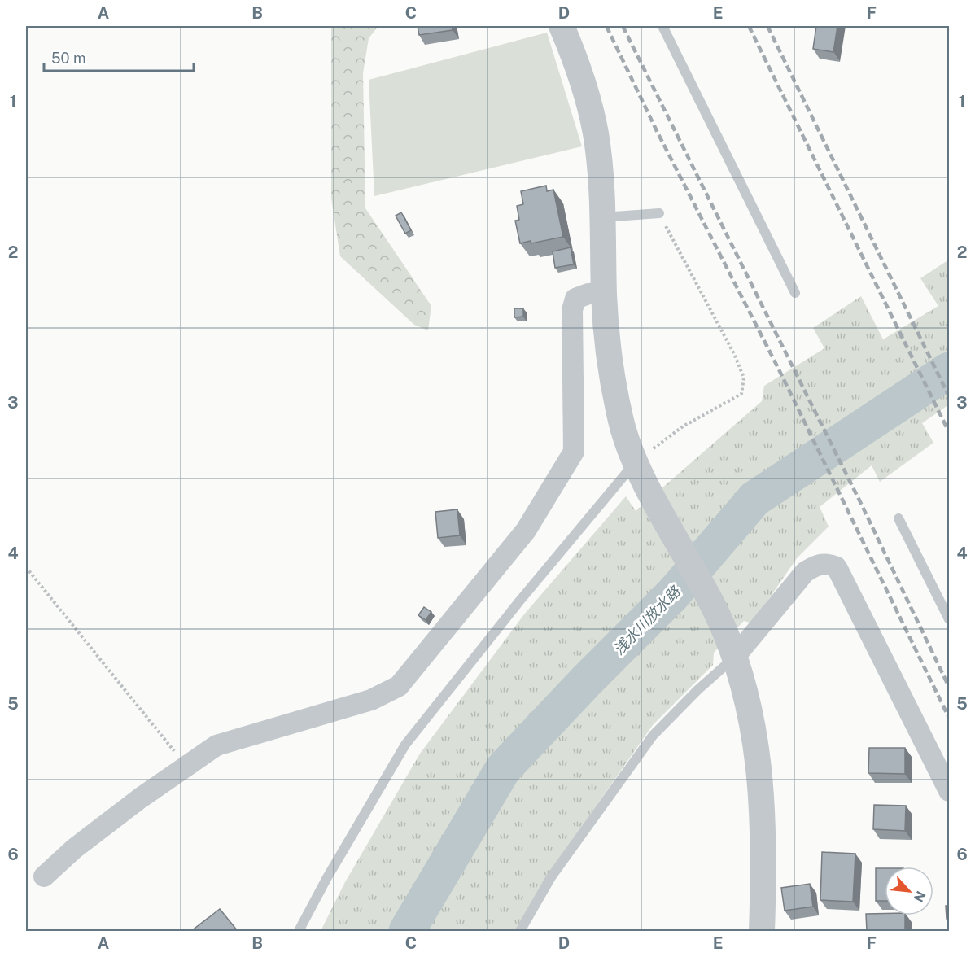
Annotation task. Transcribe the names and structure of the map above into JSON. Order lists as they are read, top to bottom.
{
  "water": ["浅水川放水路"],
  "scale_bar": "50 m",
  "north": "bottom right",
  "grid": {
    "columns": [
      "A",
      "B",
      "C",
      "D",
      "E",
      "F"
    ],
    "rows": [
      "1",
      "2",
      "3",
      "4",
      "5",
      "6"
    ]
  }
}
